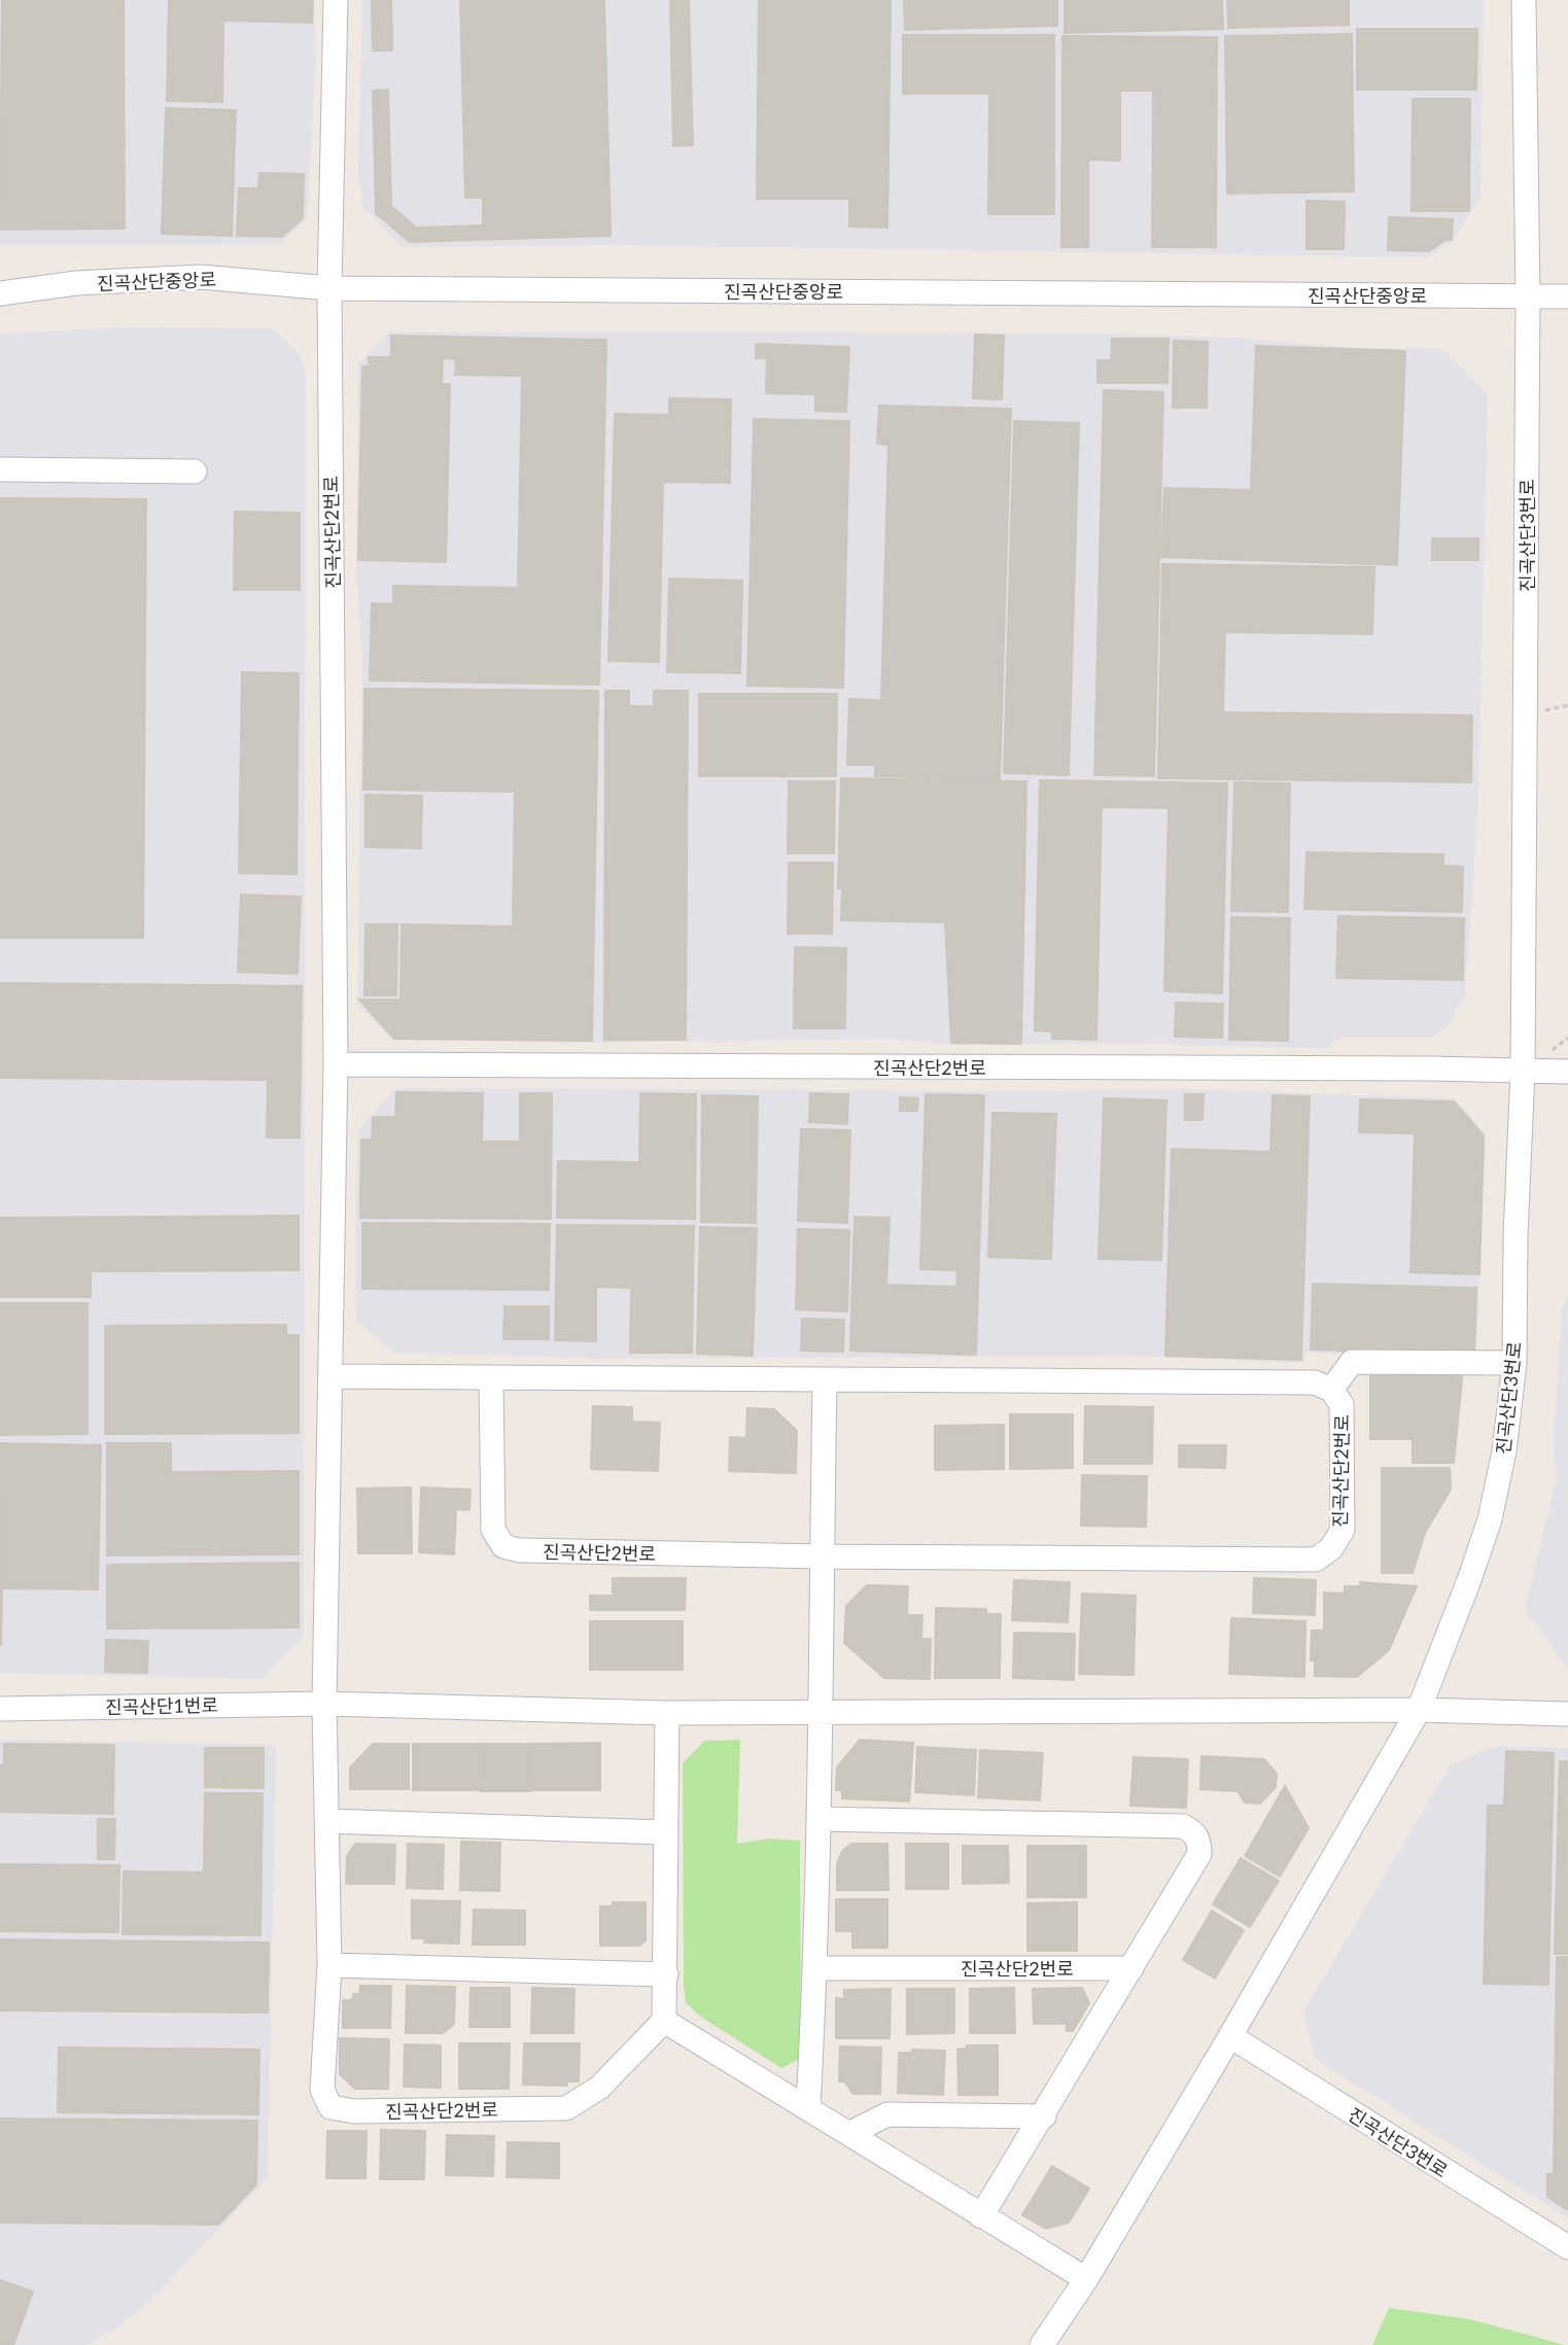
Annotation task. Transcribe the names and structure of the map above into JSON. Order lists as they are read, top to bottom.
{
  "streets": {
    "street": [
      "진곡산단중앙로",
      "진곡산단2번로",
      "진곡산단3번로",
      "진곡산단1번로"
    ]
  },
  "crossings": [
    ["진곡산단중앙로", "진곡산단2번로"],
    ["진곡산단중앙로", "진곡산단3번로"],
    ["진곡산단2번로", "진곡산단3번로"],
    ["진곡산단2번로", "진곡산단1번로"]
  ]
}
